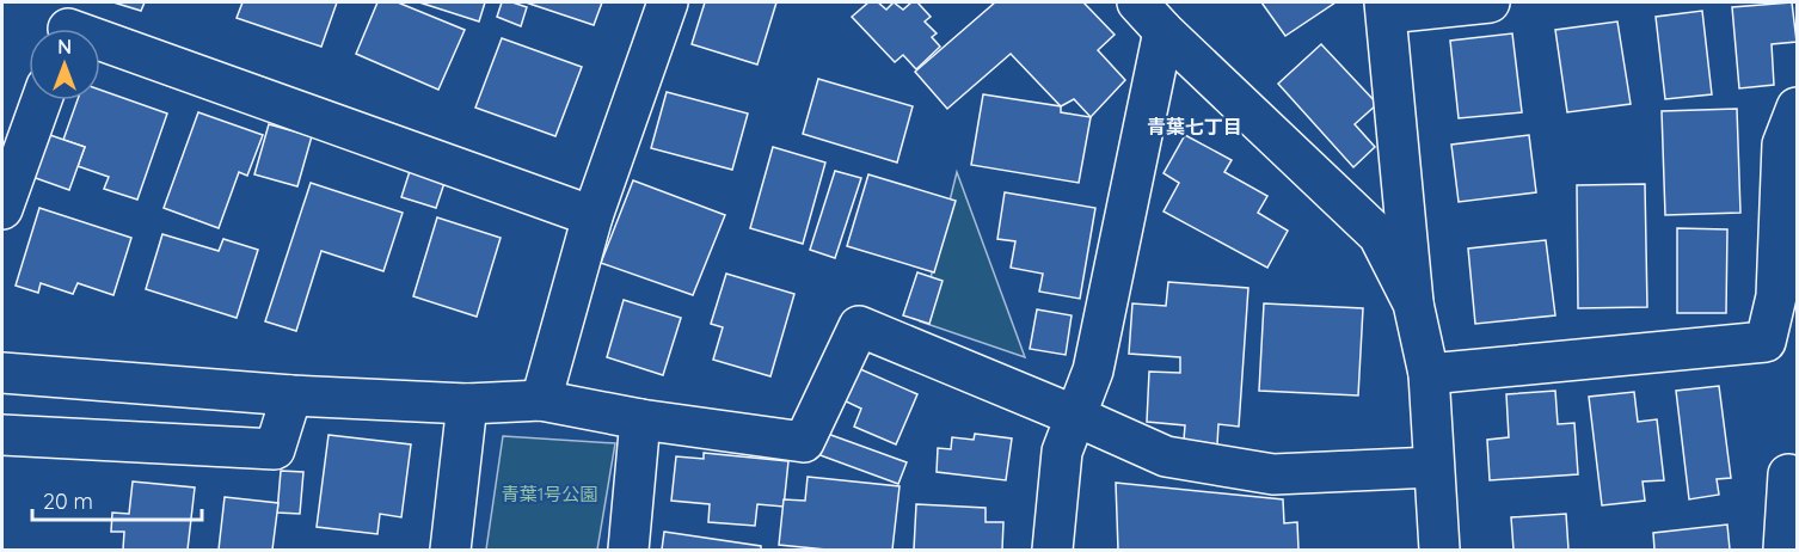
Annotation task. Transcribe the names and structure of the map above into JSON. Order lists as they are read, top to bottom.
{
  "districts": ["青葉七丁目"],
  "parks": ["青葉1号公園"],
  "scale_bar": "20 m",
  "north": "top"
}
